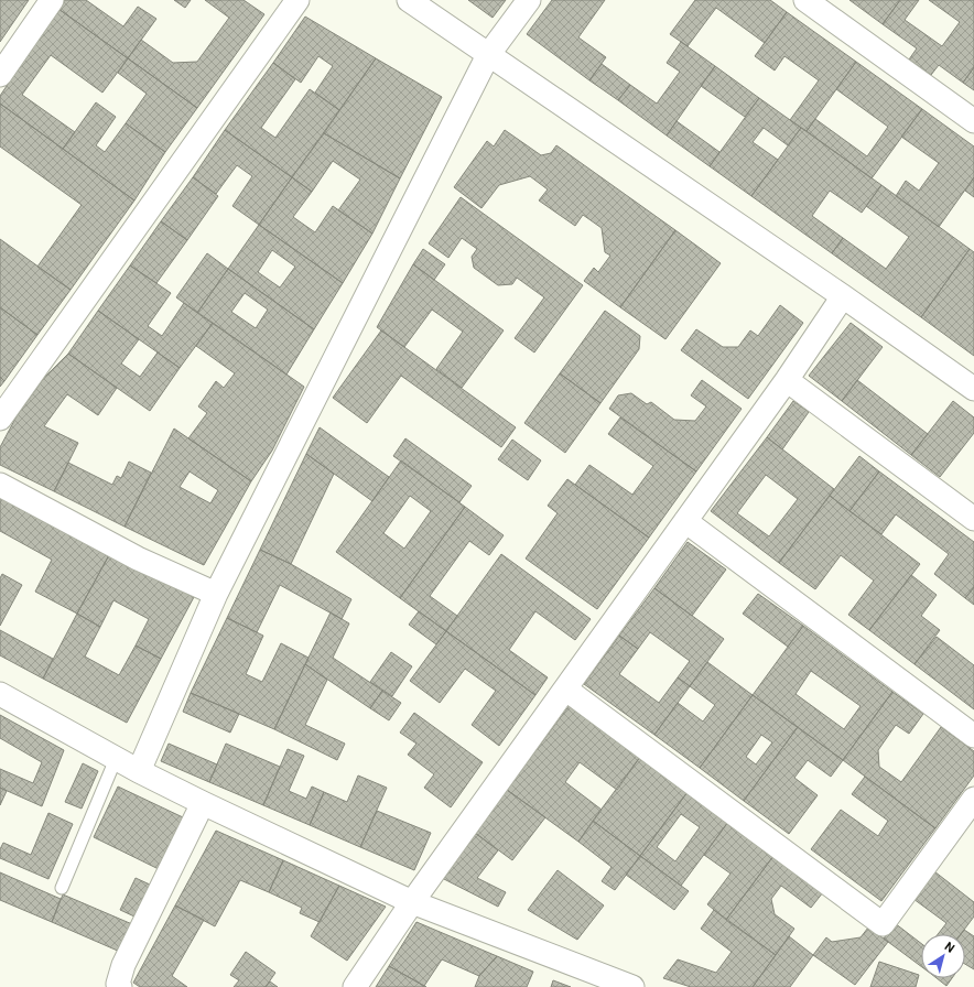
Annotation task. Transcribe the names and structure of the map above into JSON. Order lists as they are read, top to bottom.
{
  "north": "top right"
}
